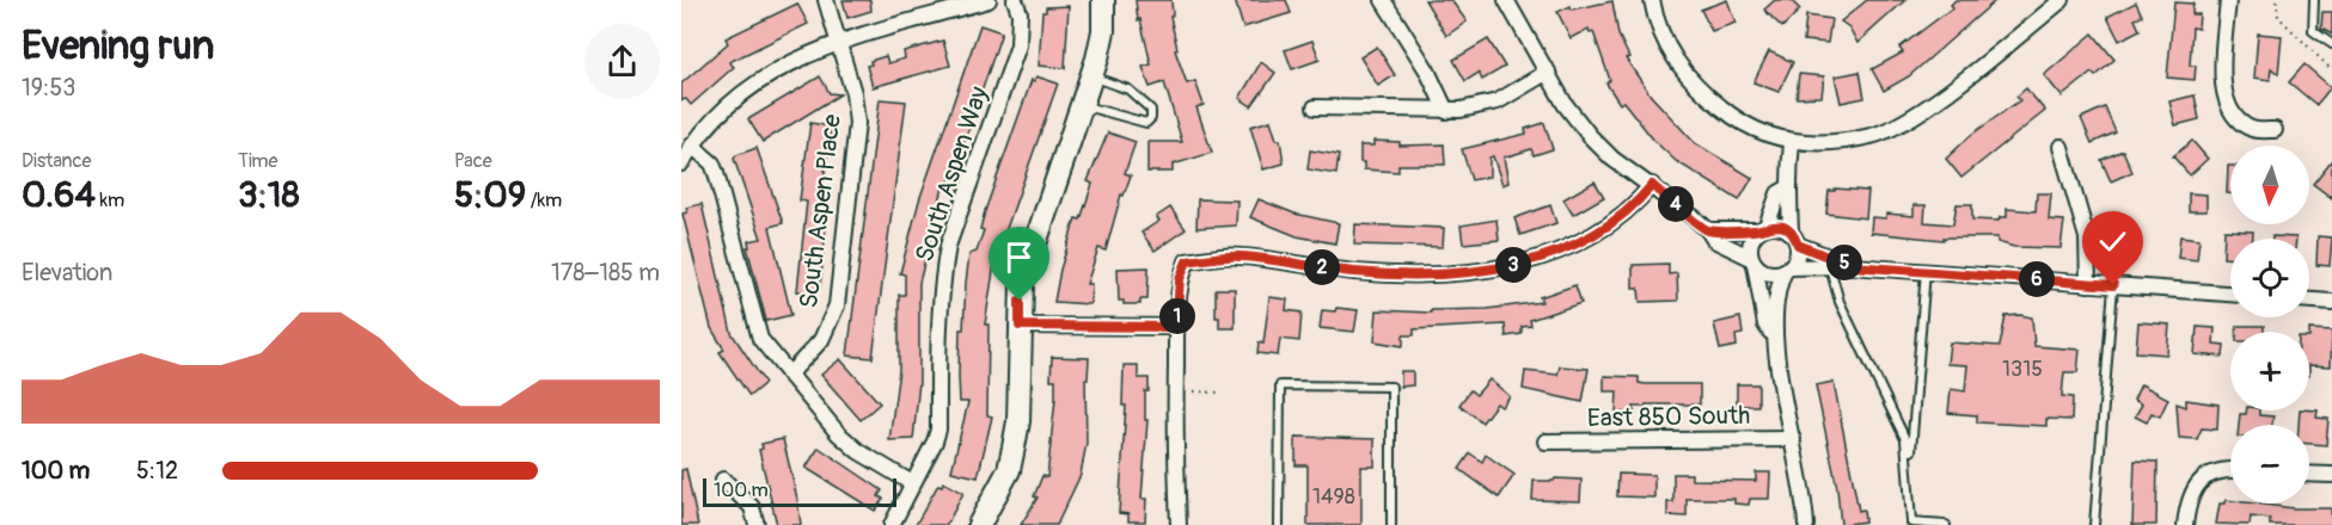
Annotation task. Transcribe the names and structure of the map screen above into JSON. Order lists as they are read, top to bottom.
{
  "streets": {
    "street": ["South Aspen Way", "South Aspen Place", "East 850 South"]
  },
  "house_numbers": ["1315", "1498"],
  "scale_bar": "100 m",
  "north": "bottom",
  "page": {
    "heading": ["Evening run", "19:53"],
    "stats": [
      ["Distance", "0.64 km"],
      ["Time", "3:18"],
      ["Pace", "5:09 /km"]
    ],
    "map_buttons": ["+", "−"],
    "pins": [
      "4",
      "5",
      "3",
      "2",
      "6",
      "1"
    ],
    "chart": ["Elevation", "178–185 m"],
    "list": [
      {
        "name": "100 m",
        "note": "5:12"
      }
    ],
    "scale": "100 m"
  }
}
